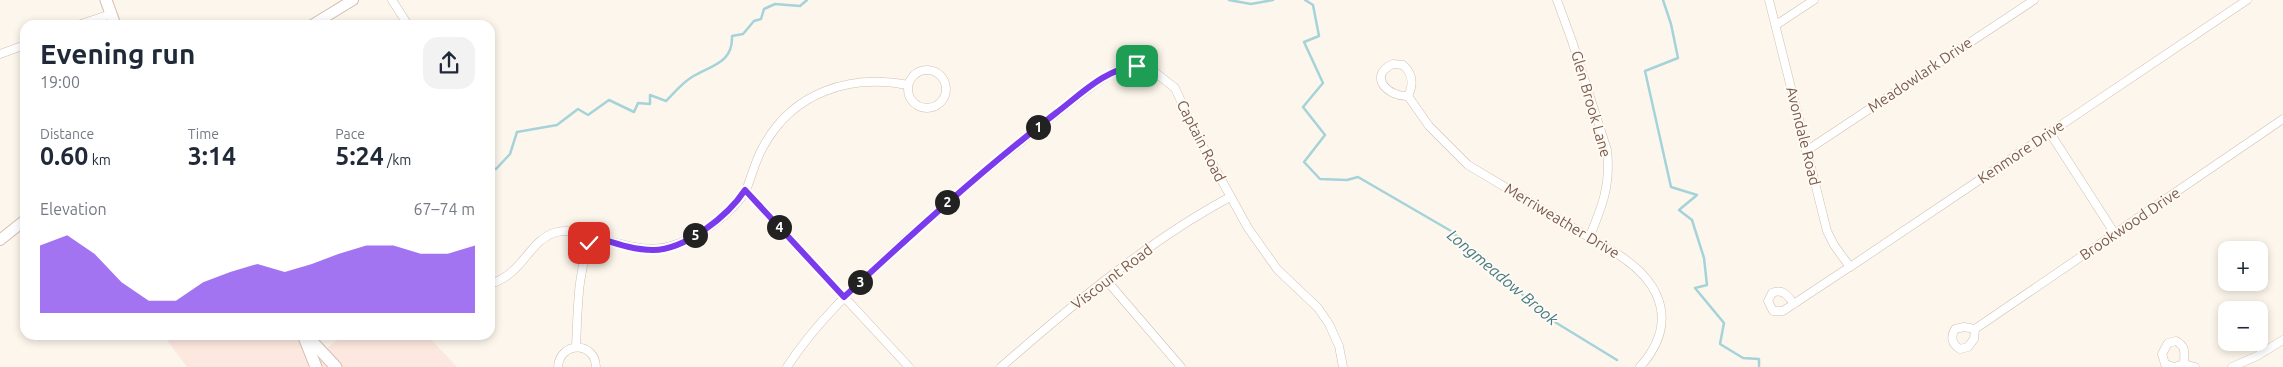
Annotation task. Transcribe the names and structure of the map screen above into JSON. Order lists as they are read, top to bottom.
{
  "streets": {
    "street": [
      "Meadowlark Drive",
      "Glen Brook Lane",
      "Avondale Road",
      "Captain Road",
      "Kenmore Drive",
      "Merriweather Drive",
      "Brookwood Drive",
      "Viscount Road"
    ]
  },
  "crossings": [
    ["Meadowlark Drive", "Avondale Road"],
    ["Glen Brook Lane", "Merriweather Drive"],
    ["Avondale Road", "Kenmore Drive"],
    ["Captain Road", "Viscount Road"]
  ],
  "water": ["Longmeadow Brook"],
  "page": {
    "heading": ["Evening run", "19:00"],
    "stats": [
      ["Distance", "0.60 km"],
      ["Time", "3:14"],
      ["Pace", "5:24 /km"]
    ],
    "pins": [
      "1",
      "2",
      "4",
      "5",
      "3"
    ],
    "chart": ["Elevation", "67–74 m"],
    "map_buttons": ["+", "−"]
  }
}
